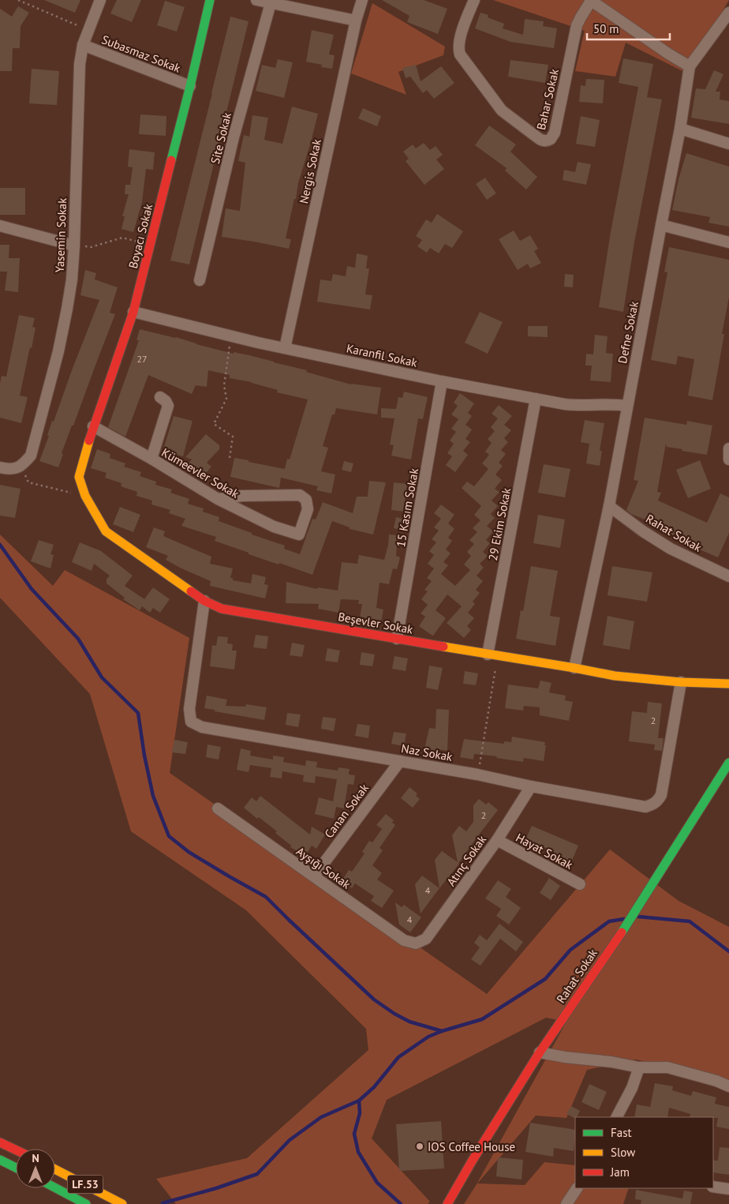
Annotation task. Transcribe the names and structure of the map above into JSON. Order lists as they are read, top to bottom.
{
  "streets": {
    "main road": [
      "Boyacı Sokak",
      "Rahat Sokak",
      "Beşevler Sokak",
      "LF.53"
    ],
    "street": [
      "Subasmaz Sokak",
      "Bahar Sokak",
      "Site Sokak",
      "Nergis Sokak",
      "Yasemin Sokak",
      "Defne Sokak",
      "Karanfil Sokak",
      "Kümeevler Sokak",
      "15 Kasım Sokak",
      "29 Ekim Sokak",
      "Naz Sokak",
      "Canan Sokak",
      "Hayat Sokak",
      "Atınç Sokak",
      "Ayşığı Sokak"
    ]
  },
  "crossings": [
    ["Subasmaz Sokak", "Yasemin Sokak"],
    ["Subasmaz Sokak", "Boyacı Sokak"],
    ["Nergis Sokak", "Karanfil Sokak"],
    ["Boyacı Sokak", "Karanfil Sokak"],
    ["Boyacı Sokak", "Kümeevler Sokak"],
    ["Boyacı Sokak", "Beşevler Sokak"],
    ["Defne Sokak", "Karanfil Sokak"],
    ["Defne Sokak", "Rahat Sokak"],
    ["Defne Sokak", "Beşevler Sokak"],
    ["Karanfil Sokak", "15 Kasım Sokak"],
    ["Karanfil Sokak", "29 Ekim Sokak"],
    ["15 Kasım Sokak", "Beşevler Sokak"],
    ["29 Ekim Sokak", "Beşevler Sokak"],
    ["Beşevler Sokak", "Naz Sokak"],
    ["Naz Sokak", "Canan Sokak"],
    ["Naz Sokak", "Atınç Sokak"],
    ["Canan Sokak", "Ayşığı Sokak"],
    ["Hayat Sokak", "Atınç Sokak"],
    ["Atınç Sokak", "Ayşığı Sokak"]
  ],
  "places": ["IOS Coffee House"],
  "house_numbers": [
    "27",
    "2",
    "2",
    "4",
    "4"
  ],
  "legend": ["Fast", "Slow", "Jam"],
  "scale_bar": "50 m",
  "north": "top"
}
